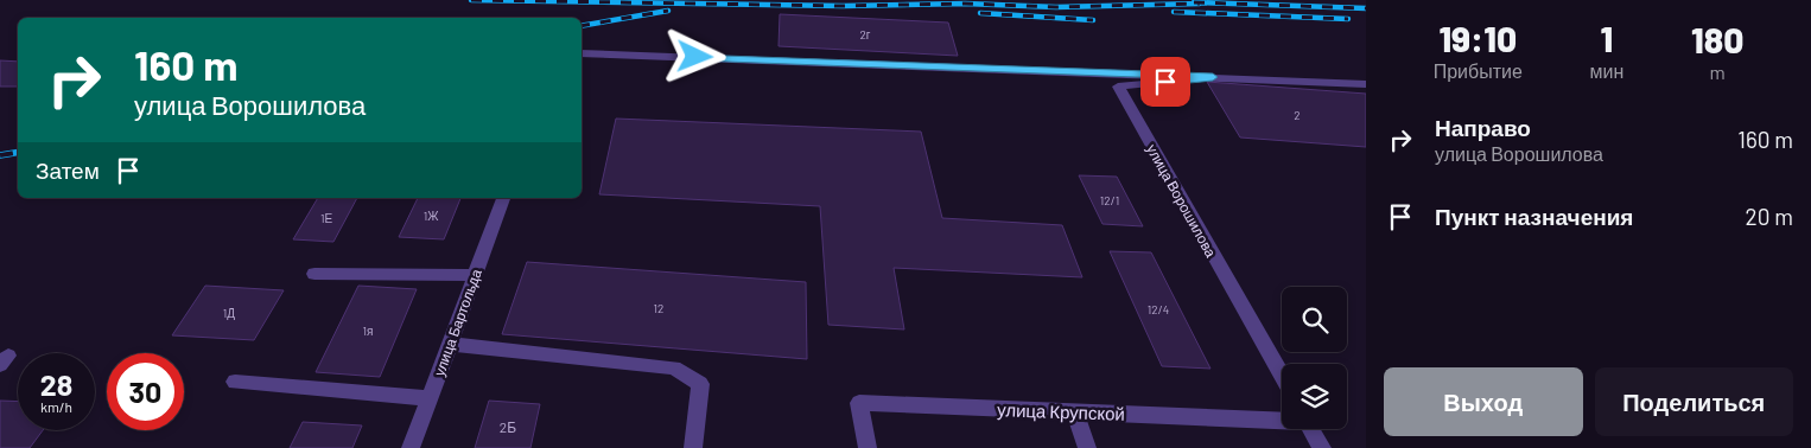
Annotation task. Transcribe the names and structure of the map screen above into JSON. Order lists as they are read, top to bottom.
{
  "streets": {
    "street": ["улица Ворошилова", "улица Бартольда", "улица Крупской"]
  },
  "house_numbers": [
    "2г",
    "2",
    "12/1",
    "1Ж",
    "1Е",
    "12",
    "12/4",
    "1Д",
    "1я",
    "2Б"
  ],
  "page": {
    "eta": [
      "19:10",
      "Прибытие",
      "1",
      "мин",
      "180",
      "m"
    ],
    "turn": ["160 m", "улица Ворошилова"],
    "list": [
      {
        "name": "Направо",
        "note": "улица Ворошилова",
        "value": "160 m"
      },
      {
        "name": "Пункт назначения",
        "value": "20 m"
      }
    ],
    "then": "Затем",
    "speed": "28 km/h",
    "limit": "30",
    "buttons": ["Выход", "Поделиться"]
  }
}
